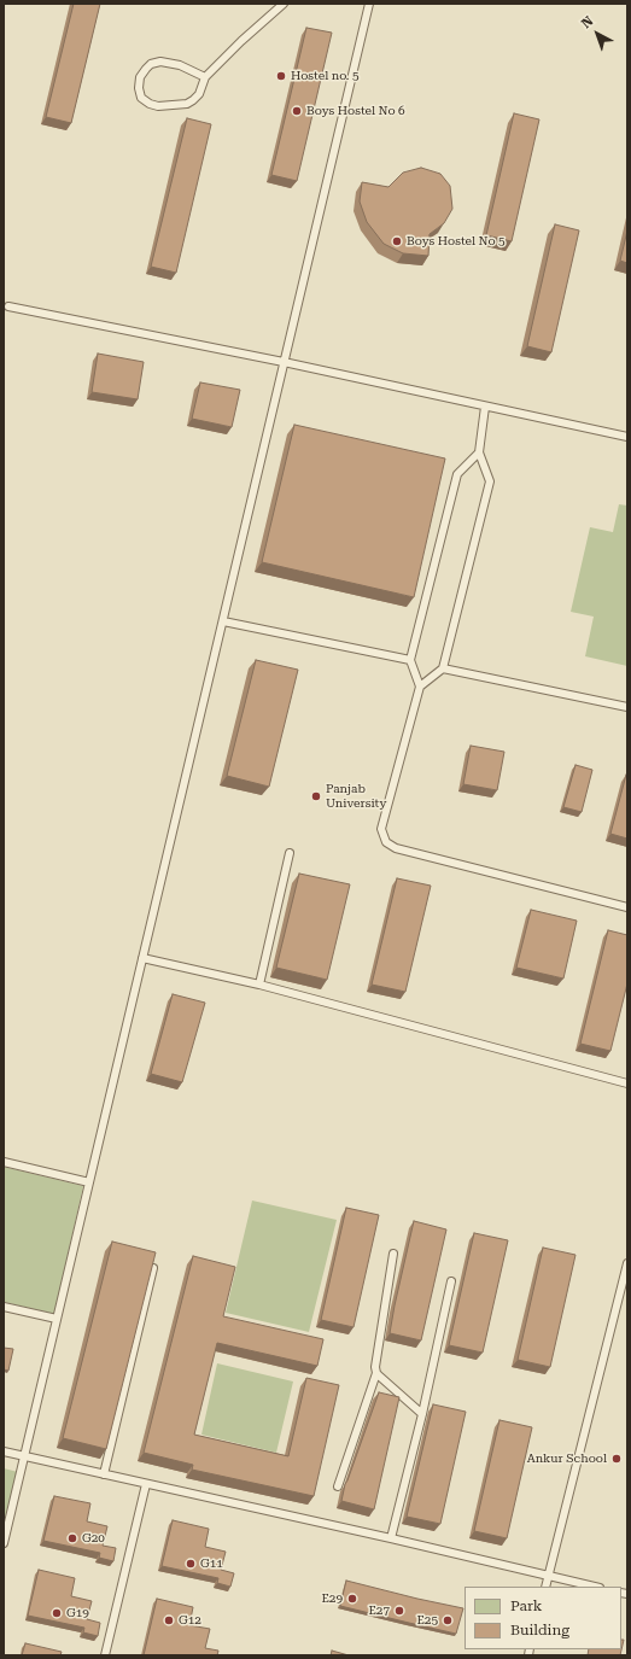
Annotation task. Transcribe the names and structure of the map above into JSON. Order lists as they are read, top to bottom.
{
  "places": [
    "Hostel no. 5",
    "Boys Hostel No 6",
    "Boys Hostel No 5",
    "Panjab University",
    "Ankur School",
    "G20",
    "G11",
    "E29",
    "E27",
    "G19",
    "G12",
    "E25"
  ],
  "legend": ["Park", "Building"],
  "north": "top left"
}
